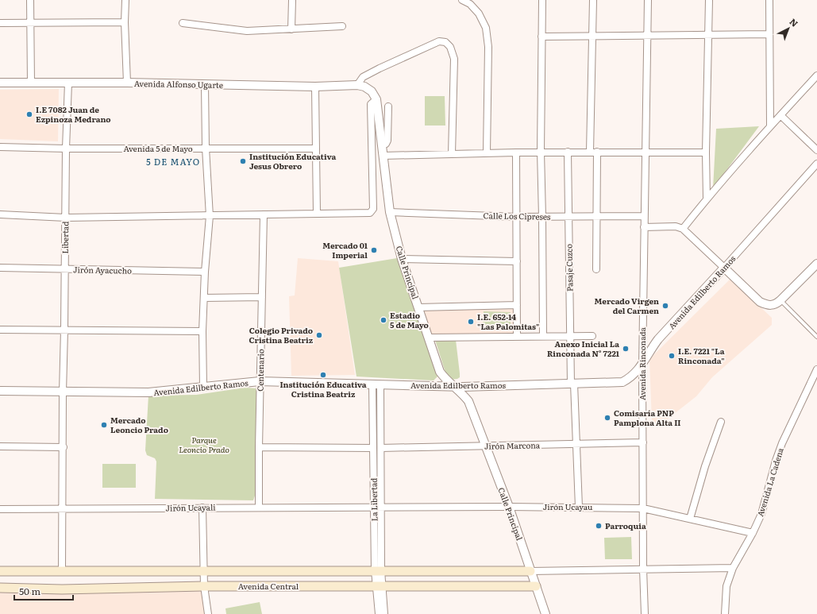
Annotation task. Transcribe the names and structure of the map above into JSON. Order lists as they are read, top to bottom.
{
  "streets": {
    "main road": ["Avenida Central"],
    "street": [
      "Avenida Alfonso Ugarte",
      "Avenida 5 de Mayo",
      "Calle Los Cipreses",
      "Libertad",
      "Pasaje Cuzco",
      "Jirón Ayacucho",
      "Calle Principal",
      "Avenida Edilberto Ramos",
      "Avenida Rinconada",
      "Centenario",
      "Jirón Marcona",
      "Avenida La Cadena",
      "La Libertad",
      "Jirón Ucayau",
      "Jirón Ucayali"
    ]
  },
  "crossings": [
    ["Avenida Alfonso Ugarte", "Libertad"],
    ["Avenida 5 de Mayo", "Libertad"],
    ["Calle Los Cipreses", "Pasaje Cuzco"],
    ["Calle Los Cipreses", "Calle Principal"],
    ["Calle Los Cipreses", "Avenida Rinconada"],
    ["Libertad", "Jirón Ayacucho"],
    ["Libertad", "Avenida Edilberto Ramos"],
    ["Libertad", "Jirón Ucayali"],
    ["Libertad", "Avenida Central"],
    ["Pasaje Cuzco", "Avenida Edilberto Ramos"],
    ["Pasaje Cuzco", "Jirón Marcona"],
    ["Pasaje Cuzco", "Jirón Ucayau"],
    ["Calle Principal", "Avenida Edilberto Ramos"],
    ["Calle Principal", "Jirón Marcona"],
    ["Calle Principal", "Jirón Ucayau"],
    ["Calle Principal", "Avenida Central"],
    ["Avenida Edilberto Ramos", "Avenida Rinconada"],
    ["Avenida Edilberto Ramos", "Centenario"],
    ["Avenida Edilberto Ramos", "La Libertad"],
    ["Avenida Rinconada", "Jirón Marcona"],
    ["Avenida Rinconada", "Jirón Ucayau"],
    ["Centenario", "Jirón Ucayali"],
    ["Jirón Marcona", "La Libertad"],
    ["Avenida La Cadena", "Jirón Ucayau"],
    ["La Libertad", "Jirón Ucayau"],
    ["La Libertad", "Jirón Ucayali"],
    ["La Libertad", "Avenida Central"],
    ["Jirón Ucayau", "Jirón Ucayali"]
  ],
  "districts": ["5 DE MAYO"],
  "parks": ["Parque Leoncio Prado"],
  "places": [
    "I.E 7082 Juan de Ezpinoza Medrano",
    "Institución Educativa Jesus Obrero",
    "Mercado 01 Imperial",
    "Mercado Virgen del Carmen",
    "Estadio 5 de Mayo",
    "I.E. 652-14 \"Las Palomitas\"",
    "Colegio Privado Cristina Beatriz",
    "Anexo Inicial La Rinconada N° 7221",
    "I.E. 7221 \"La Rinconada\"",
    "Institución Educativa Cristina Beatriz",
    "Comisaría PNP Pamplona Alta II",
    "Mercado Leoncio Prado",
    "Parroquia"
  ],
  "scale_bar": "50 m",
  "north": "top right"
}
